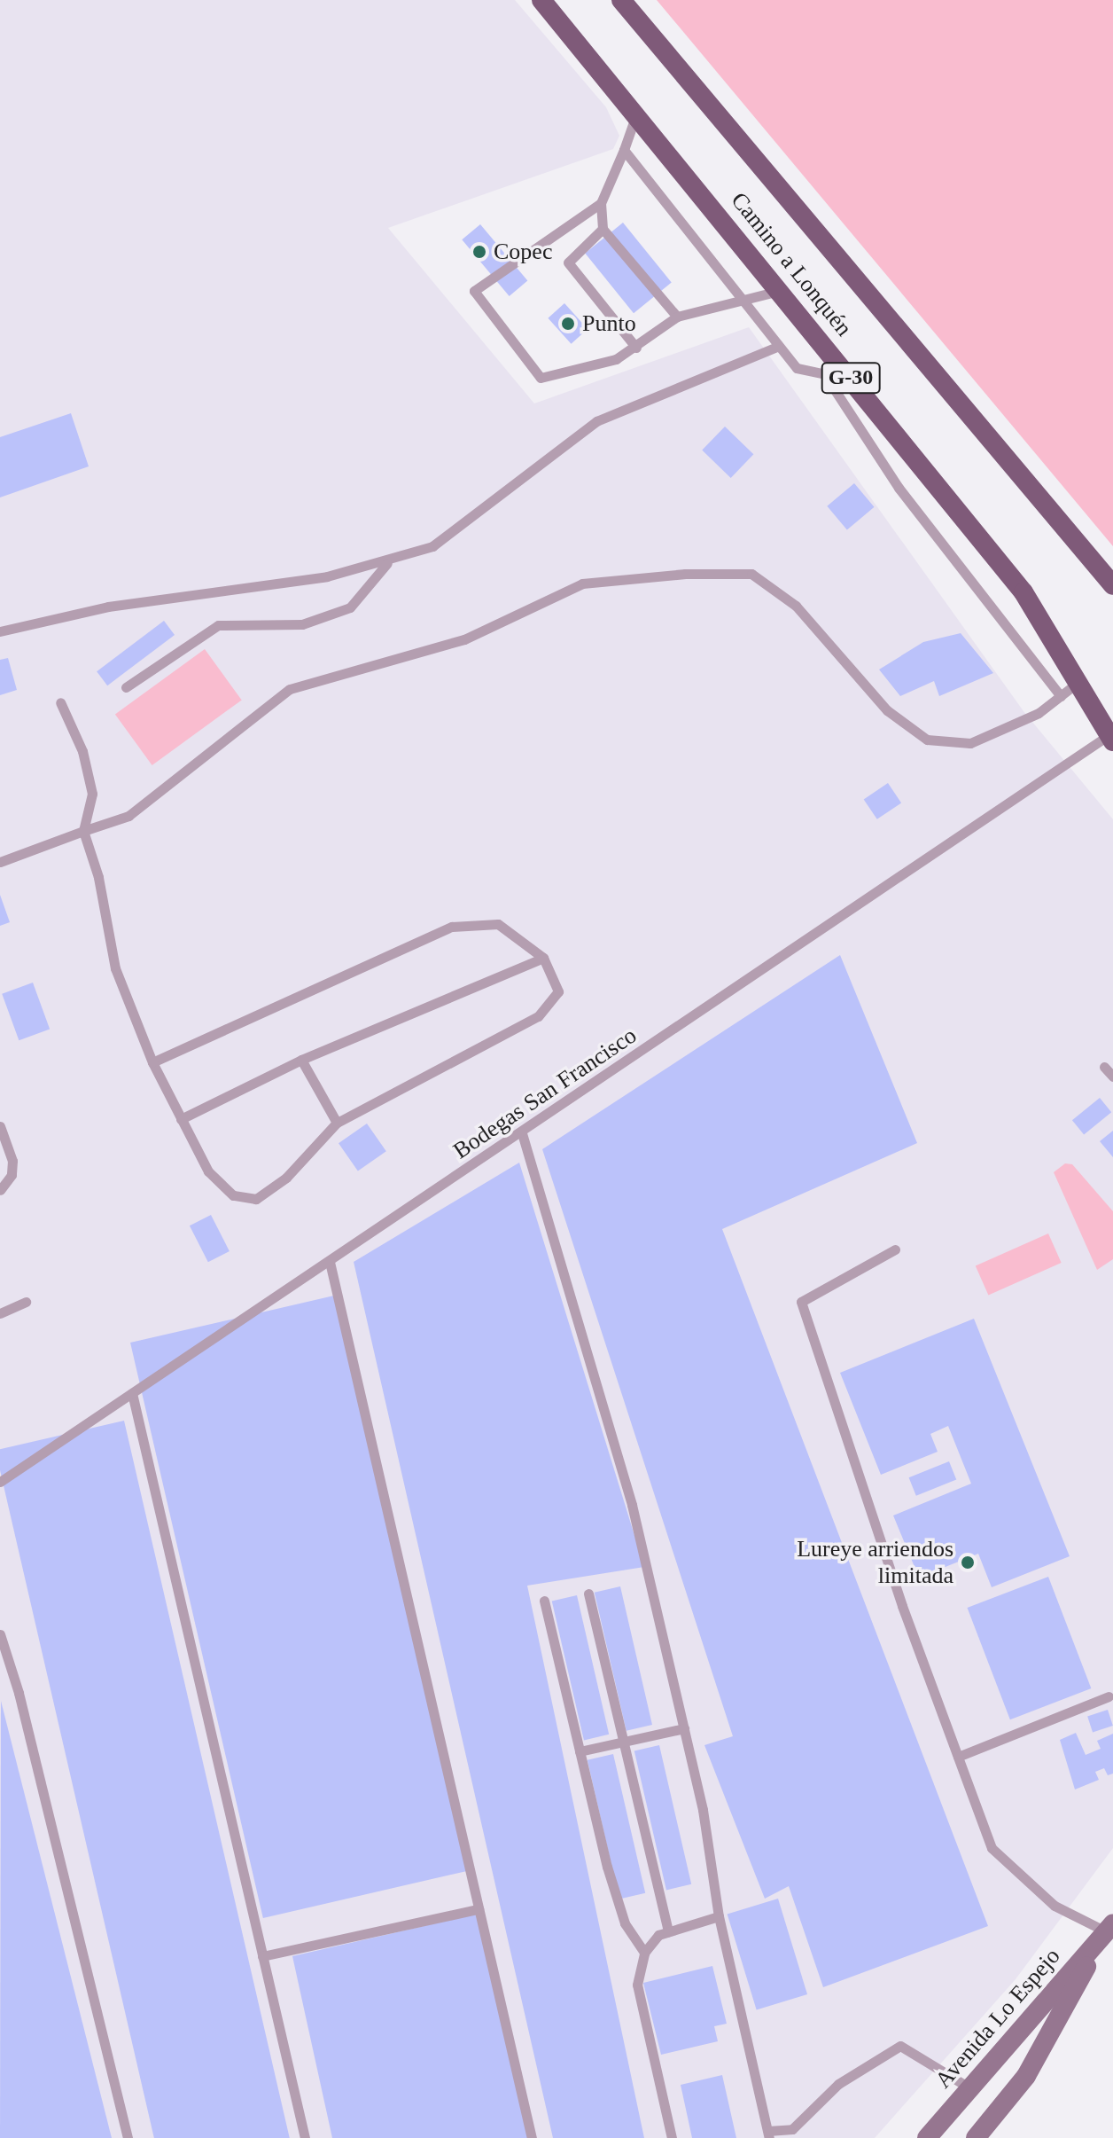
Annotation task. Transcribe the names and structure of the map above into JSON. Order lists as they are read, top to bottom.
{
  "streets": {
    "main road": ["Camino a Lonquén", "G-30", "Avenida Lo Espejo"],
    "lane": ["Bodegas San Francisco"]
  },
  "crossings": [
    ["Camino a Lonquén", "Bodegas San Francisco"]
  ],
  "places": ["Copec", "Punto", "Lureye arriendos limitada"]
}
